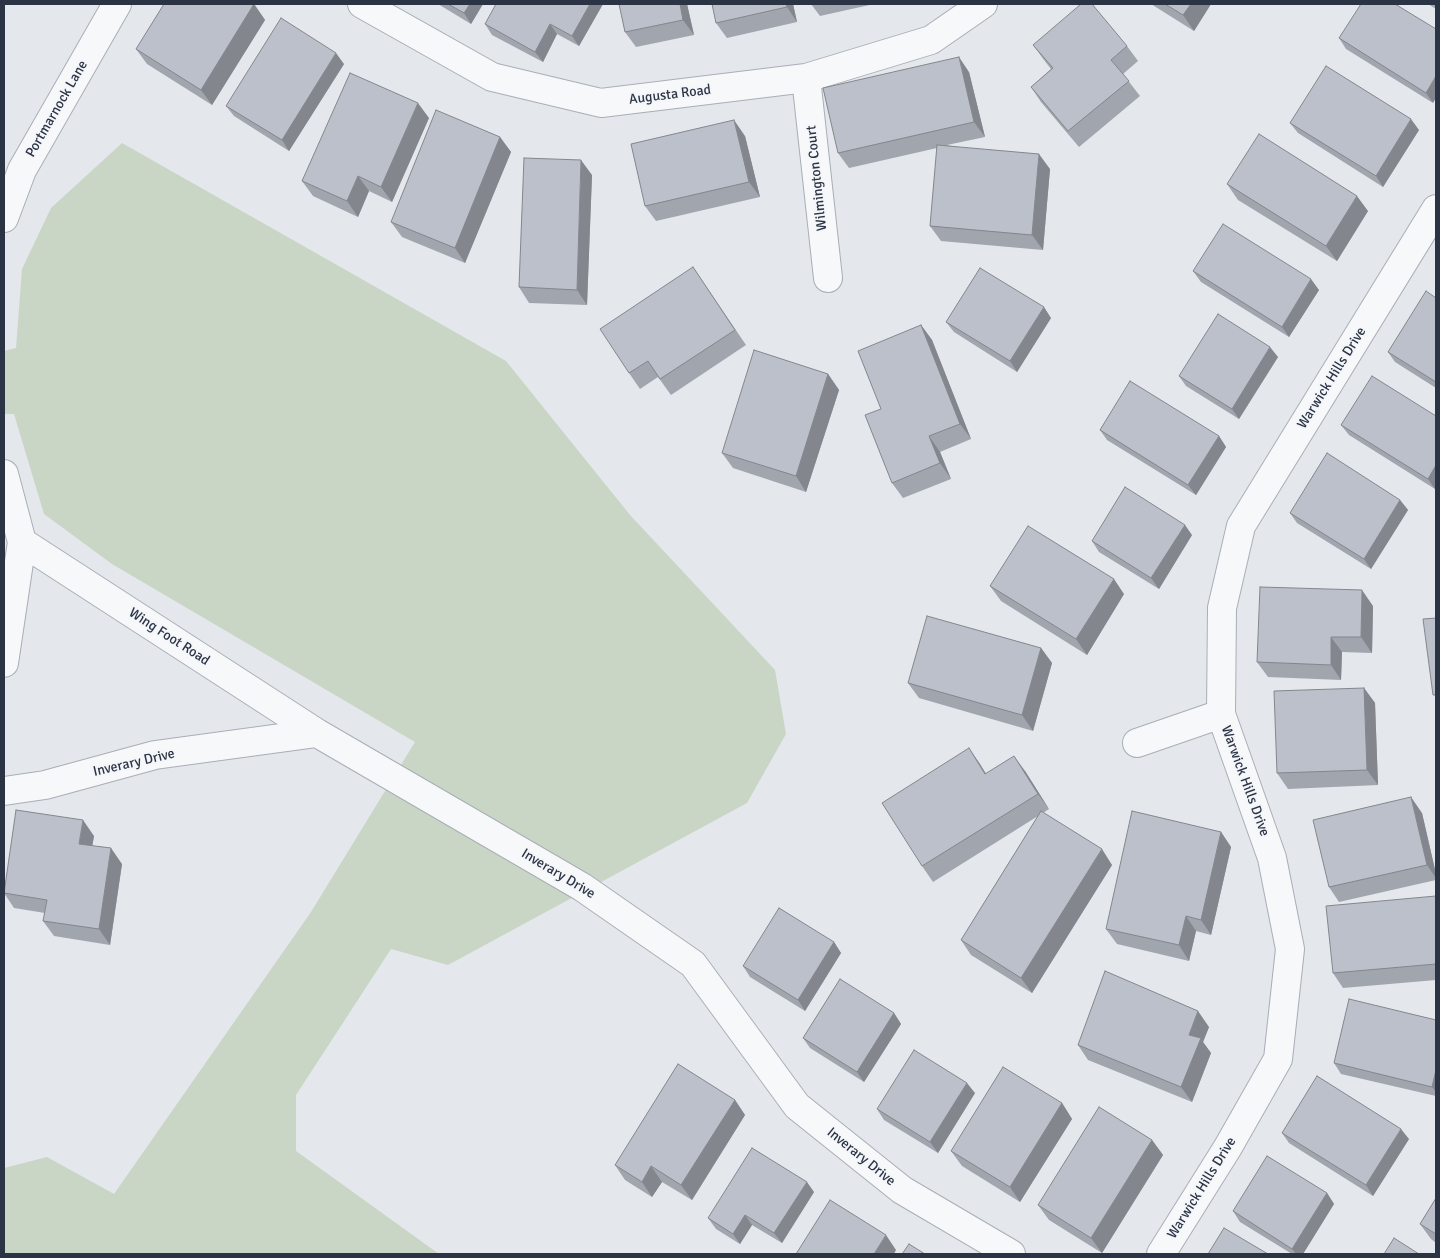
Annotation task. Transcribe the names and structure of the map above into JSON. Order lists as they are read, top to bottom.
{
  "streets": {
    "street": [
      "Augusta Road",
      "Portmarnock Lane",
      "Wilmington Court",
      "Warwick Hills Drive",
      "Wing Foot Road",
      "Inverary Drive"
    ]
  },
  "crossings": [
    ["Augusta Road", "Wilmington Court"],
    ["Wing Foot Road", "Inverary Drive"]
  ]
}
